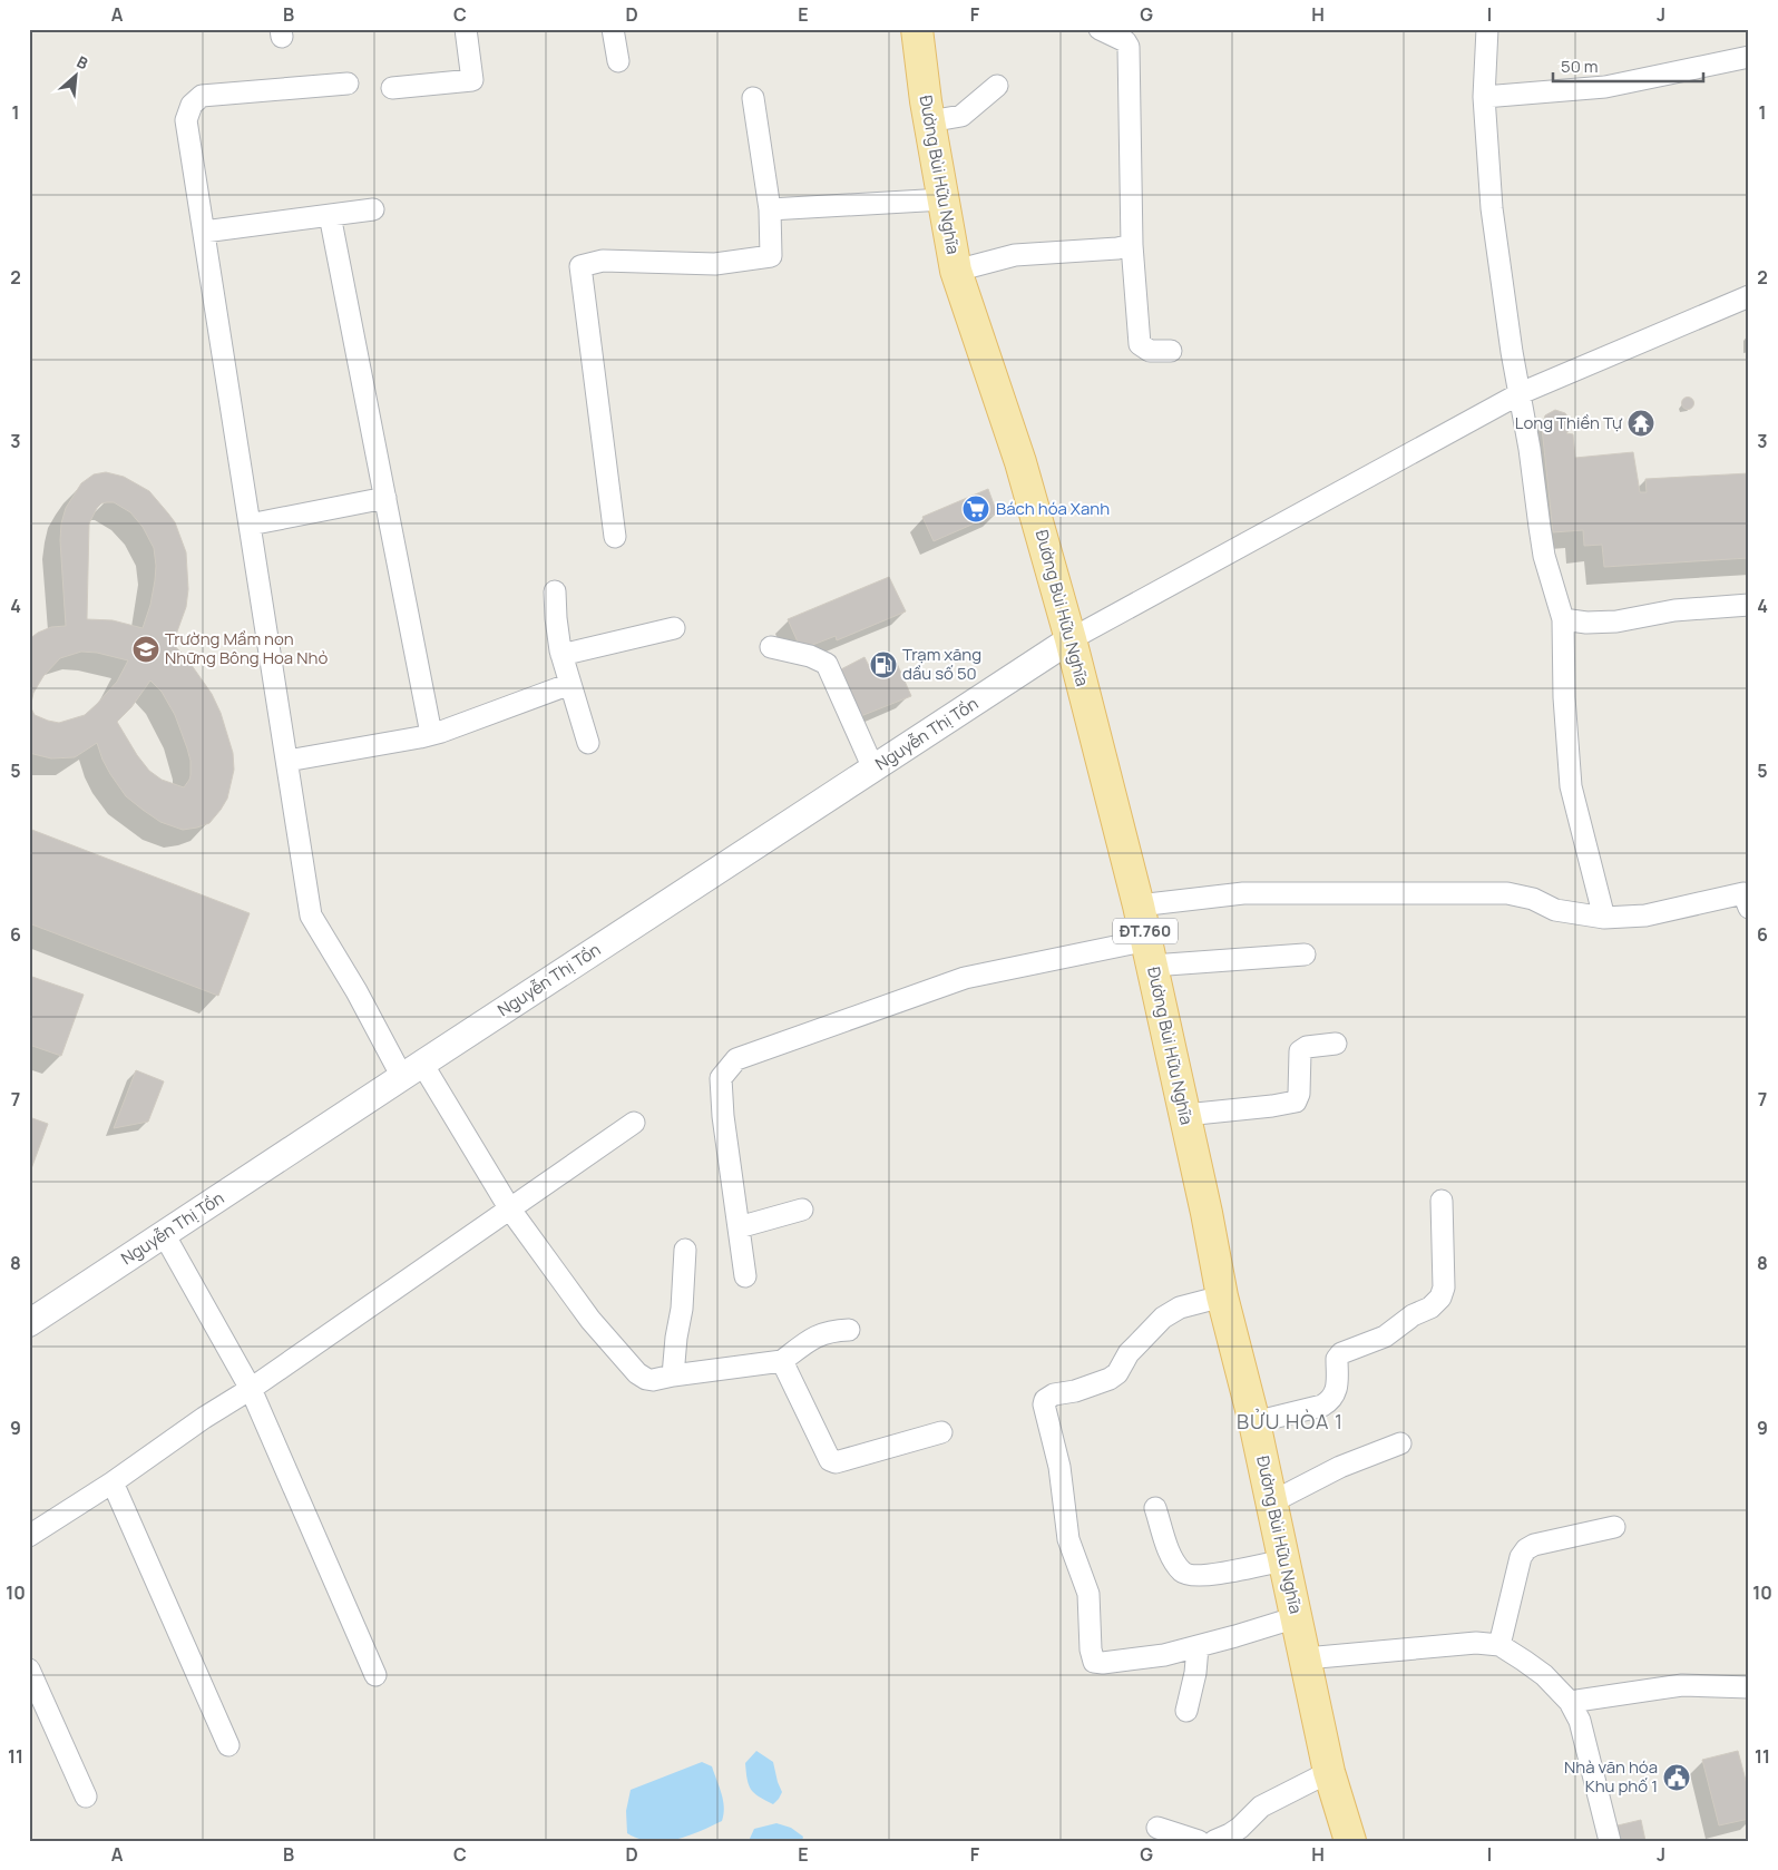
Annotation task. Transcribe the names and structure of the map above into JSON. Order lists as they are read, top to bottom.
{
  "streets": {
    "main road": ["Đường Bùi Hữu Nghĩa", "ĐT.760"],
    "street": ["Nguyễn Thị Tồn"]
  },
  "crossings": [
    ["Đường Bùi Hữu Nghĩa", "Nguyễn Thị Tồn"]
  ],
  "districts": ["BỬU HÒA 1"],
  "places": {
    "temple": ["Long Thiền Tự"],
    "supermarket": ["Bách hóa Xanh"],
    "school or university": ["Trường Mầm non Những Bông Hoa Nhỏ"],
    "fuel station": ["Trạm xăng dầu số 50"],
    "public building": ["Nhà văn hóa Khu phố 1"]
  },
  "scale_bar": "50 m",
  "north": "top right",
  "grid": {
    "columns": [
      "A",
      "B",
      "C",
      "D",
      "E",
      "F",
      "G",
      "H",
      "I",
      "J"
    ],
    "rows": [
      "1",
      "2",
      "3",
      "4",
      "5",
      "6",
      "7",
      "8",
      "9",
      "10",
      "11"
    ]
  }
}
